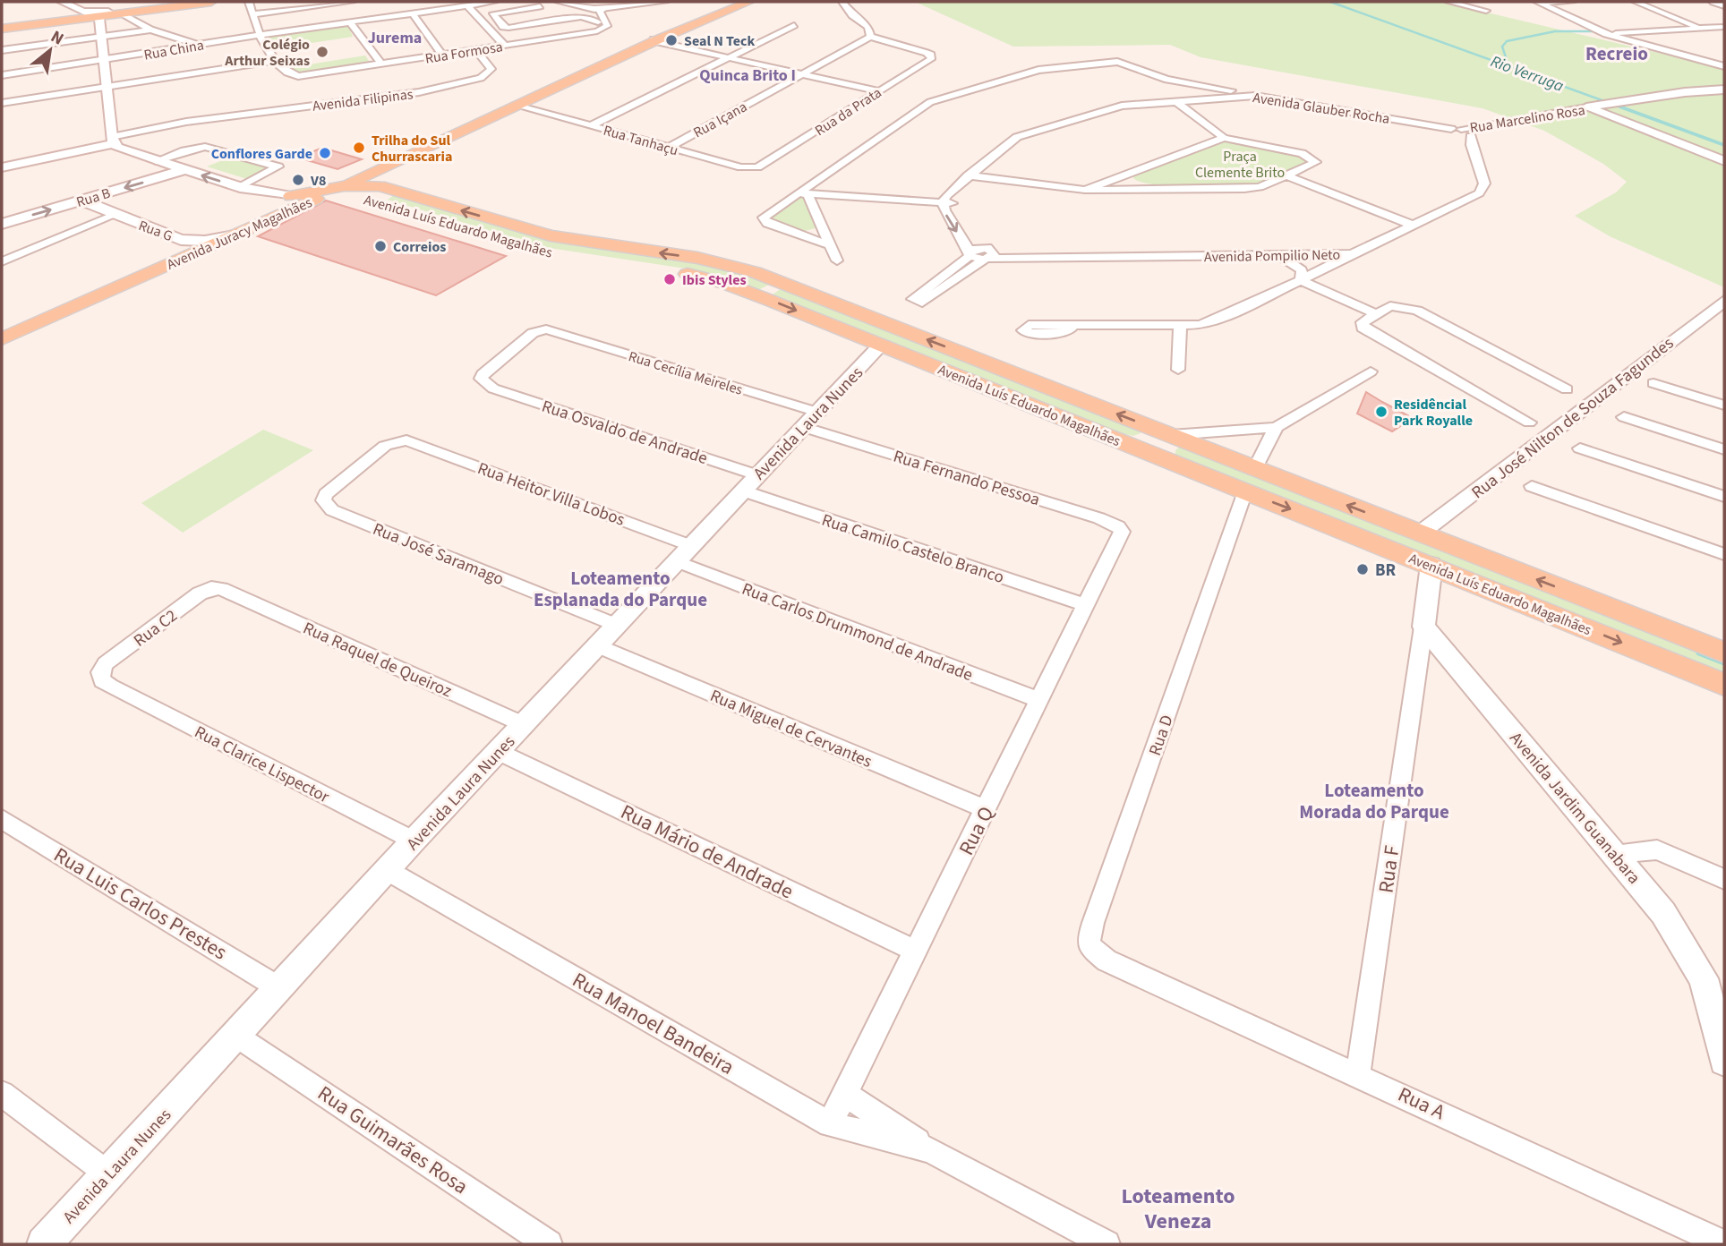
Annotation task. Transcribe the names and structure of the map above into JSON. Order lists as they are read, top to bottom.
{
  "streets": {
    "main road": [
      "Avenida Filipinas",
      "Rua B",
      "Avenida Luís Eduardo Magalhães",
      "Rua G",
      "Avenida Juracy Magalhães"
    ],
    "street": [
      "Rua China",
      "Rua Formosa",
      "Avenida Glauber Rocha",
      "Rua da Prata",
      "Rua Marcelino Rosa",
      "Rua Içana",
      "Rua Tanhaçu",
      "Avenida Pompilio Neto",
      "Rua Cecília Meireles",
      "Rua José Nilton de Souza Fagundes",
      "Avenida Laura Nunes",
      "Rua Osvaldo de Andrade",
      "Rua Fernando Pessoa",
      "Rua Heitor Villa Lobos",
      "Rua Camilo Castelo Branco",
      "Rua José Saramago",
      "Rua C2",
      "Rua Carlos Drummond de Andrade",
      "Rua Raquel de Queiroz",
      "Rua Miguel de Cervantes",
      "Rua D",
      "Rua Clarice Lispector",
      "Avenida Jardim Guanabara",
      "Rua Q",
      "Rua Mário de Andrade",
      "Rua F",
      "Rua Luis Carlos Prestes",
      "Rua Manoel Bandeira",
      "Rua A",
      "Rua Guimarães Rosa"
    ]
  },
  "crossings": [
    ["Rua Formosa", "Avenida Filipinas"],
    ["Avenida Glauber Rocha", "Rua Marcelino Rosa"],
    ["Avenida Glauber Rocha", "Avenida Pompilio Neto"],
    ["Rua da Prata", "Rua Içana"],
    ["Rua da Prata", "Rua Tanhaçu"],
    ["Rua Marcelino Rosa", "Avenida Pompilio Neto"],
    ["Rua Içana", "Rua Tanhaçu"],
    ["Rua Tanhaçu", "Avenida Juracy Magalhães"],
    ["Rua B", "Rua G"],
    ["Avenida Luís Eduardo Magalhães", "Avenida Juracy Magalhães"],
    ["Avenida Luís Eduardo Magalhães", "Rua José Nilton de Souza Fagundes"],
    ["Avenida Luís Eduardo Magalhães", "Avenida Laura Nunes"],
    ["Avenida Luís Eduardo Magalhães", "Rua D"],
    ["Rua G", "Avenida Juracy Magalhães"],
    ["Rua Cecília Meireles", "Avenida Laura Nunes"],
    ["Rua Cecília Meireles", "Rua Osvaldo de Andrade"],
    ["Rua Cecília Meireles", "Rua Fernando Pessoa"],
    ["Avenida Laura Nunes", "Rua Osvaldo de Andrade"],
    ["Avenida Laura Nunes", "Rua Fernando Pessoa"],
    ["Avenida Laura Nunes", "Rua Heitor Villa Lobos"],
    ["Avenida Laura Nunes", "Rua Camilo Castelo Branco"],
    ["Avenida Laura Nunes", "Rua José Saramago"],
    ["Avenida Laura Nunes", "Rua Carlos Drummond de Andrade"],
    ["Avenida Laura Nunes", "Rua Raquel de Queiroz"],
    ["Avenida Laura Nunes", "Rua Miguel de Cervantes"],
    ["Avenida Laura Nunes", "Rua Clarice Lispector"],
    ["Avenida Laura Nunes", "Rua Mário de Andrade"],
    ["Avenida Laura Nunes", "Rua Luis Carlos Prestes"],
    ["Avenida Laura Nunes", "Rua Manoel Bandeira"],
    ["Avenida Laura Nunes", "Rua Guimarães Rosa"],
    ["Rua Osvaldo de Andrade", "Rua Camilo Castelo Branco"],
    ["Rua Fernando Pessoa", "Rua Q"],
    ["Rua Heitor Villa Lobos", "Rua José Saramago"],
    ["Rua Heitor Villa Lobos", "Rua Carlos Drummond de Andrade"],
    ["Rua Camilo Castelo Branco", "Rua Q"],
    ["Rua C2", "Rua Raquel de Queiroz"],
    ["Rua C2", "Rua Clarice Lispector"],
    ["Rua Carlos Drummond de Andrade", "Rua Q"],
    ["Rua Miguel de Cervantes", "Rua Q"],
    ["Rua D", "Rua A"],
    ["Avenida Jardim Guanabara", "Rua F"],
    ["Rua Q", "Rua Mário de Andrade"],
    ["Rua Q", "Rua Manoel Bandeira"],
    ["Rua F", "Rua A"]
  ],
  "districts": [
    "Jurema",
    "Recreio",
    "Quinca Brito I",
    "Loteamento Esplanada do Parque",
    "Loteamento Morada do Parque",
    "Loteamento Veneza"
  ],
  "water": ["Rio Verruga"],
  "parks": ["Praça Clemente Brito"],
  "places": [
    "Seal N Teck",
    "Colégio Arthur Seixas",
    "Trilha do Sul Churrascaria",
    "Conflores Garde",
    "V8",
    "Correios",
    "Ibis Styles",
    "Residêncial Park Royalle",
    "BR"
  ],
  "north": "top right"
}
